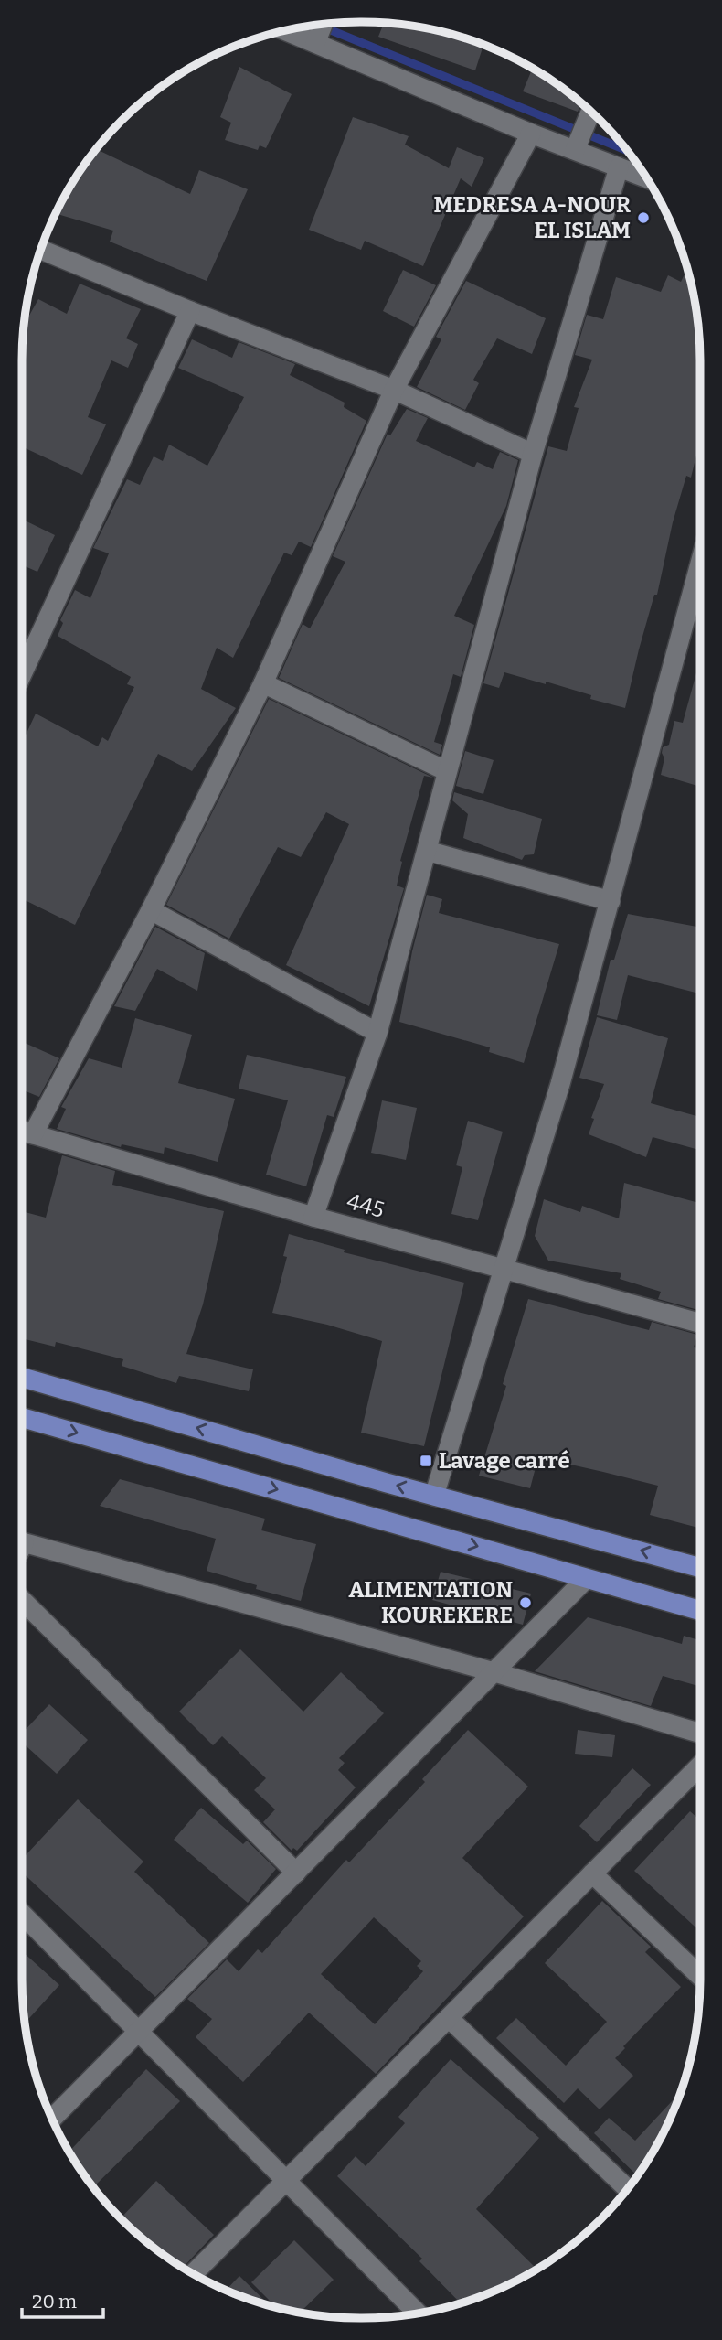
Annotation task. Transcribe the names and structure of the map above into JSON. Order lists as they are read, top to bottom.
{
  "streets": {
    "street": ["445"]
  },
  "places": {
    "other": ["MEDRESA A-NOUR EL ISLAM", "ALIMENTATION KOUREKERE"],
    "transit": ["Lavage carré"]
  },
  "scale_bar": "20 m"
}
